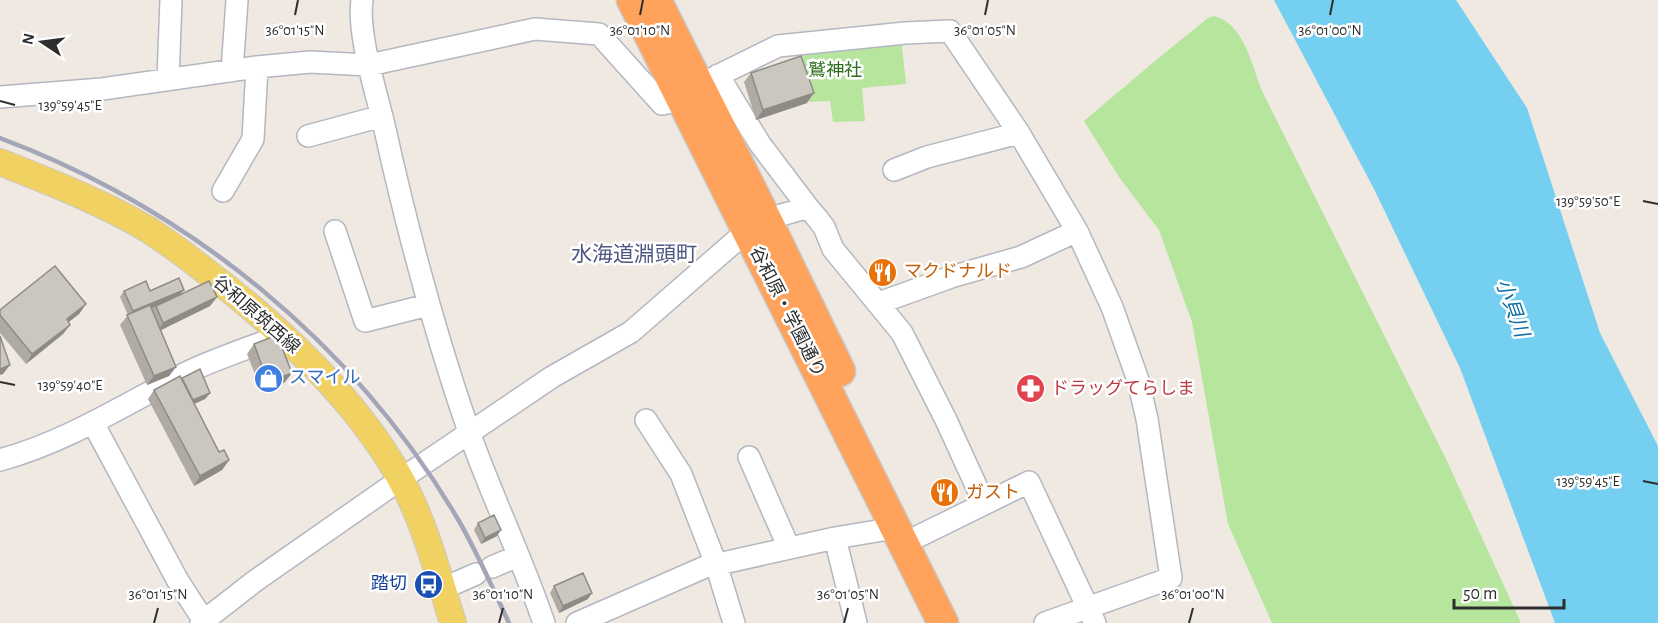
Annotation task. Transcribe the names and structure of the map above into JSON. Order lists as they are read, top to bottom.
{
  "streets": {
    "highway": ["谷和原・学園通り"],
    "main road": ["谷和原筑西線"]
  },
  "districts": ["水海道淵頭町"],
  "water": ["小貝川"],
  "parks": ["鷲神社"],
  "places": {
    "restaurant": ["マクドナルド", "ガスト"],
    "shop": ["スマイル"],
    "pharmacy": ["ドラッグてらしま"],
    "bus stop": ["踏切"]
  },
  "scale_bar": "50 m",
  "north": "left",
  "coordinates": [
    "36°01'15\"N",
    "36°01'10\"N",
    "36°01'05\"N",
    "36°01'00\"N",
    "139°59'45\"E",
    "139°59'50\"E",
    "139°59'40\"E"
  ]
}
